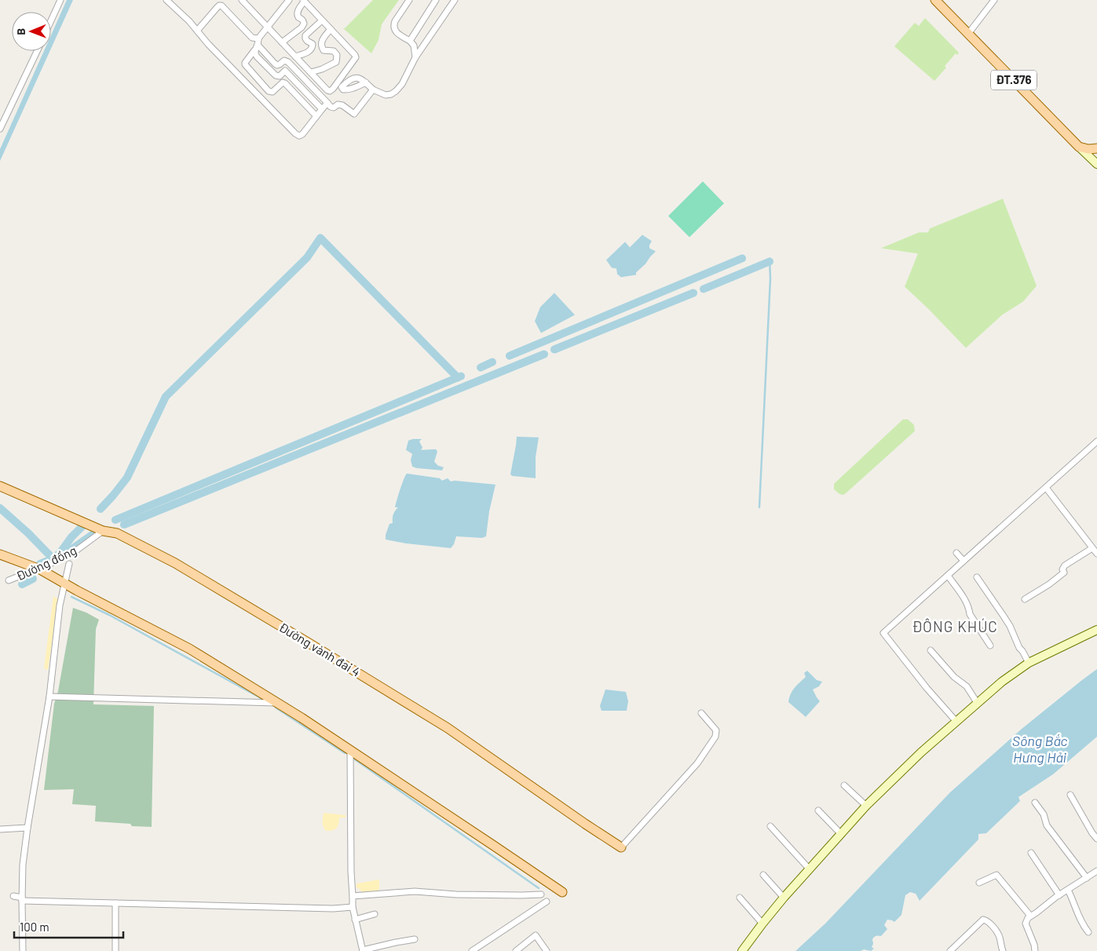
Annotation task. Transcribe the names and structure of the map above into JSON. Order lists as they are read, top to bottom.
{
  "streets": {
    "main road": ["ĐT.376", "Đường vành đai 4"],
    "street": ["Đường đồng"]
  },
  "crossings": [
    ["Đường đồng", "Đường vành đai 4"]
  ],
  "districts": ["ĐÔNG KHÚC"],
  "water": ["Sông Bắc Hưng Hải"],
  "scale_bar": "100 m",
  "north": "left"
}
